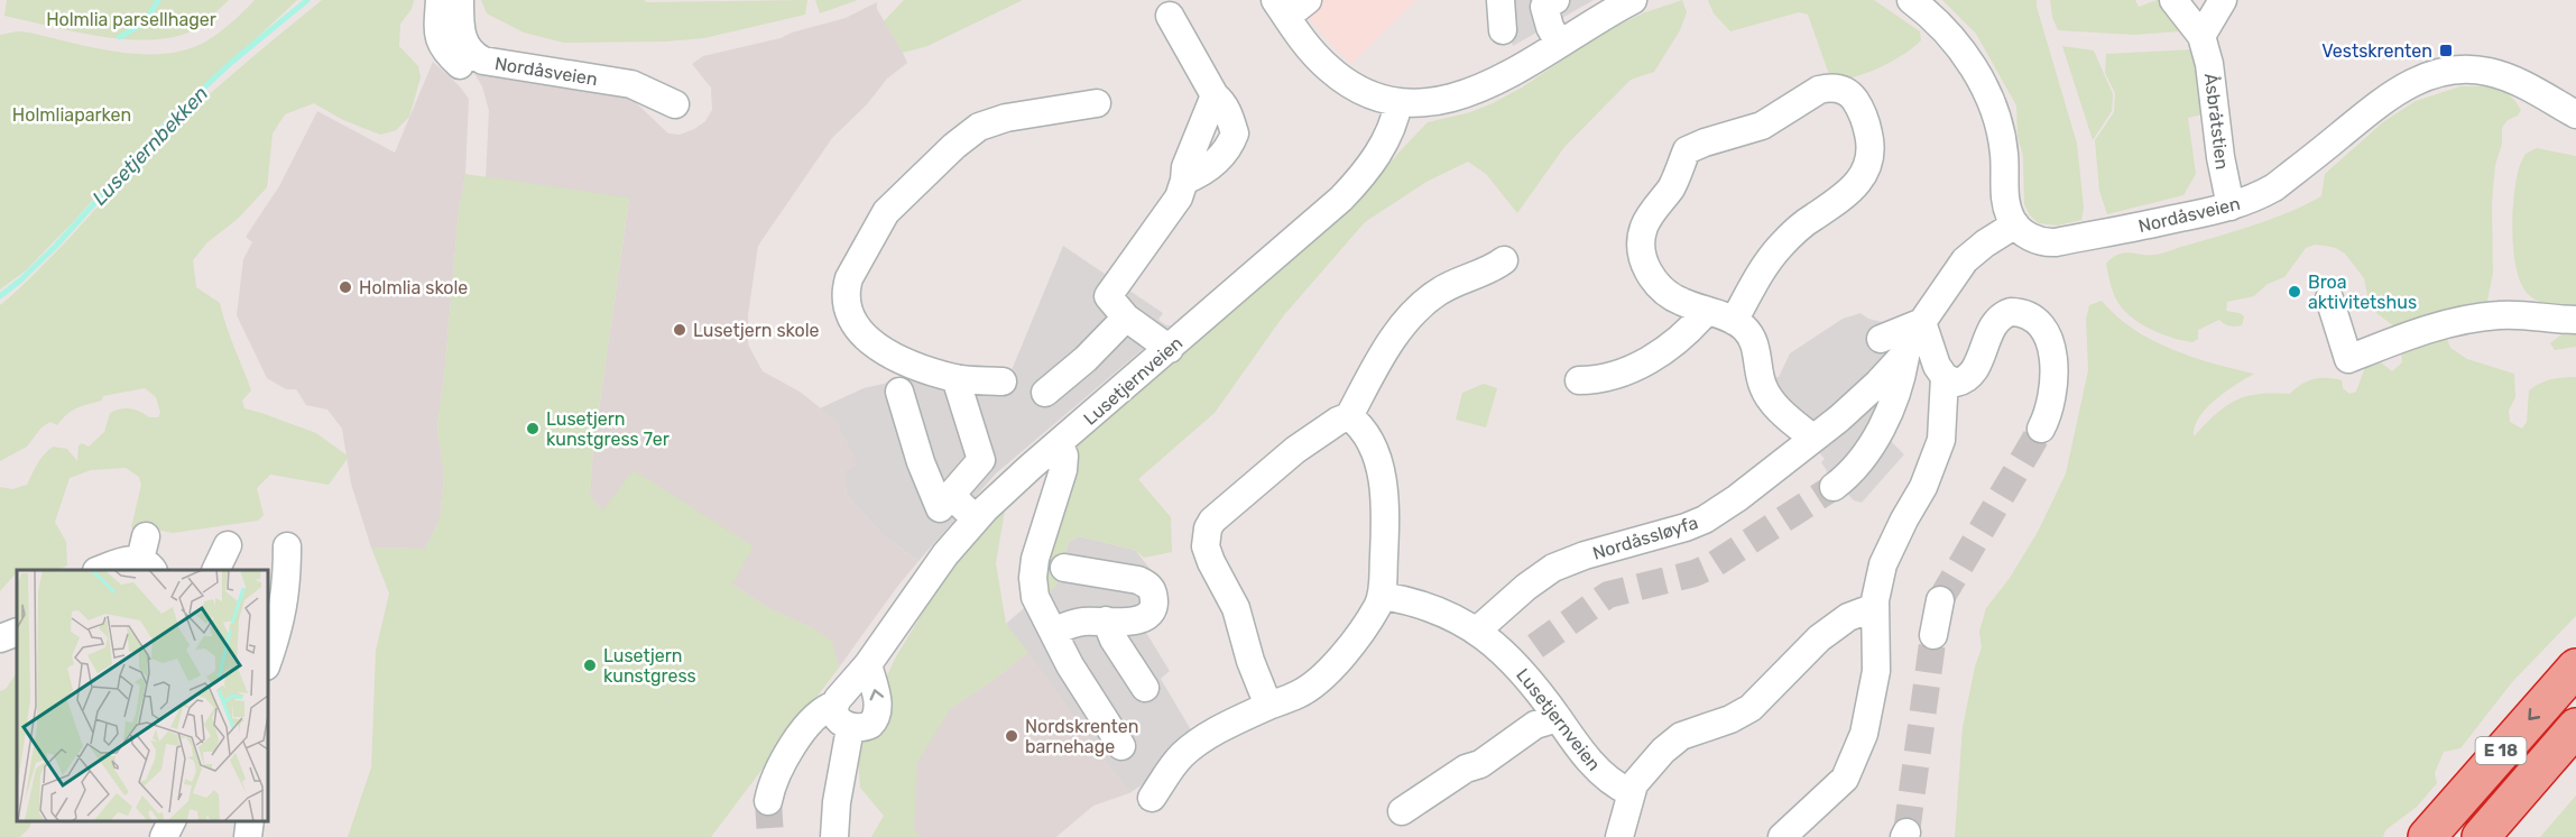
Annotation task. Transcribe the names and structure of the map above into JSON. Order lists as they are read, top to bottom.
{
  "streets": {
    "highway": ["E 18"],
    "street": [
      "Nordåsveien",
      "Åsbråtstien",
      "Lusetjernveien",
      "Nordåssløyfa"
    ]
  },
  "crossings": [
    ["Nordåsveien", "Åsbråtstien"],
    ["Nordåsveien", "Nordåssløyfa"],
    ["Lusetjernveien", "Nordåssløyfa"]
  ],
  "water": ["Lusetjernbekken"],
  "parks": ["Holmlia parsellhager", "Holmliaparken"],
  "places": {
    "transit": ["Vestskrenten"],
    "other": [
      "Holmlia skole",
      "Broa aktivitetshus",
      "Lusetjern skole",
      "Lusetjern kunstgress 7er",
      "Lusetjern kunstgress",
      "Nordskrenten barnehage"
    ]
  }
}
